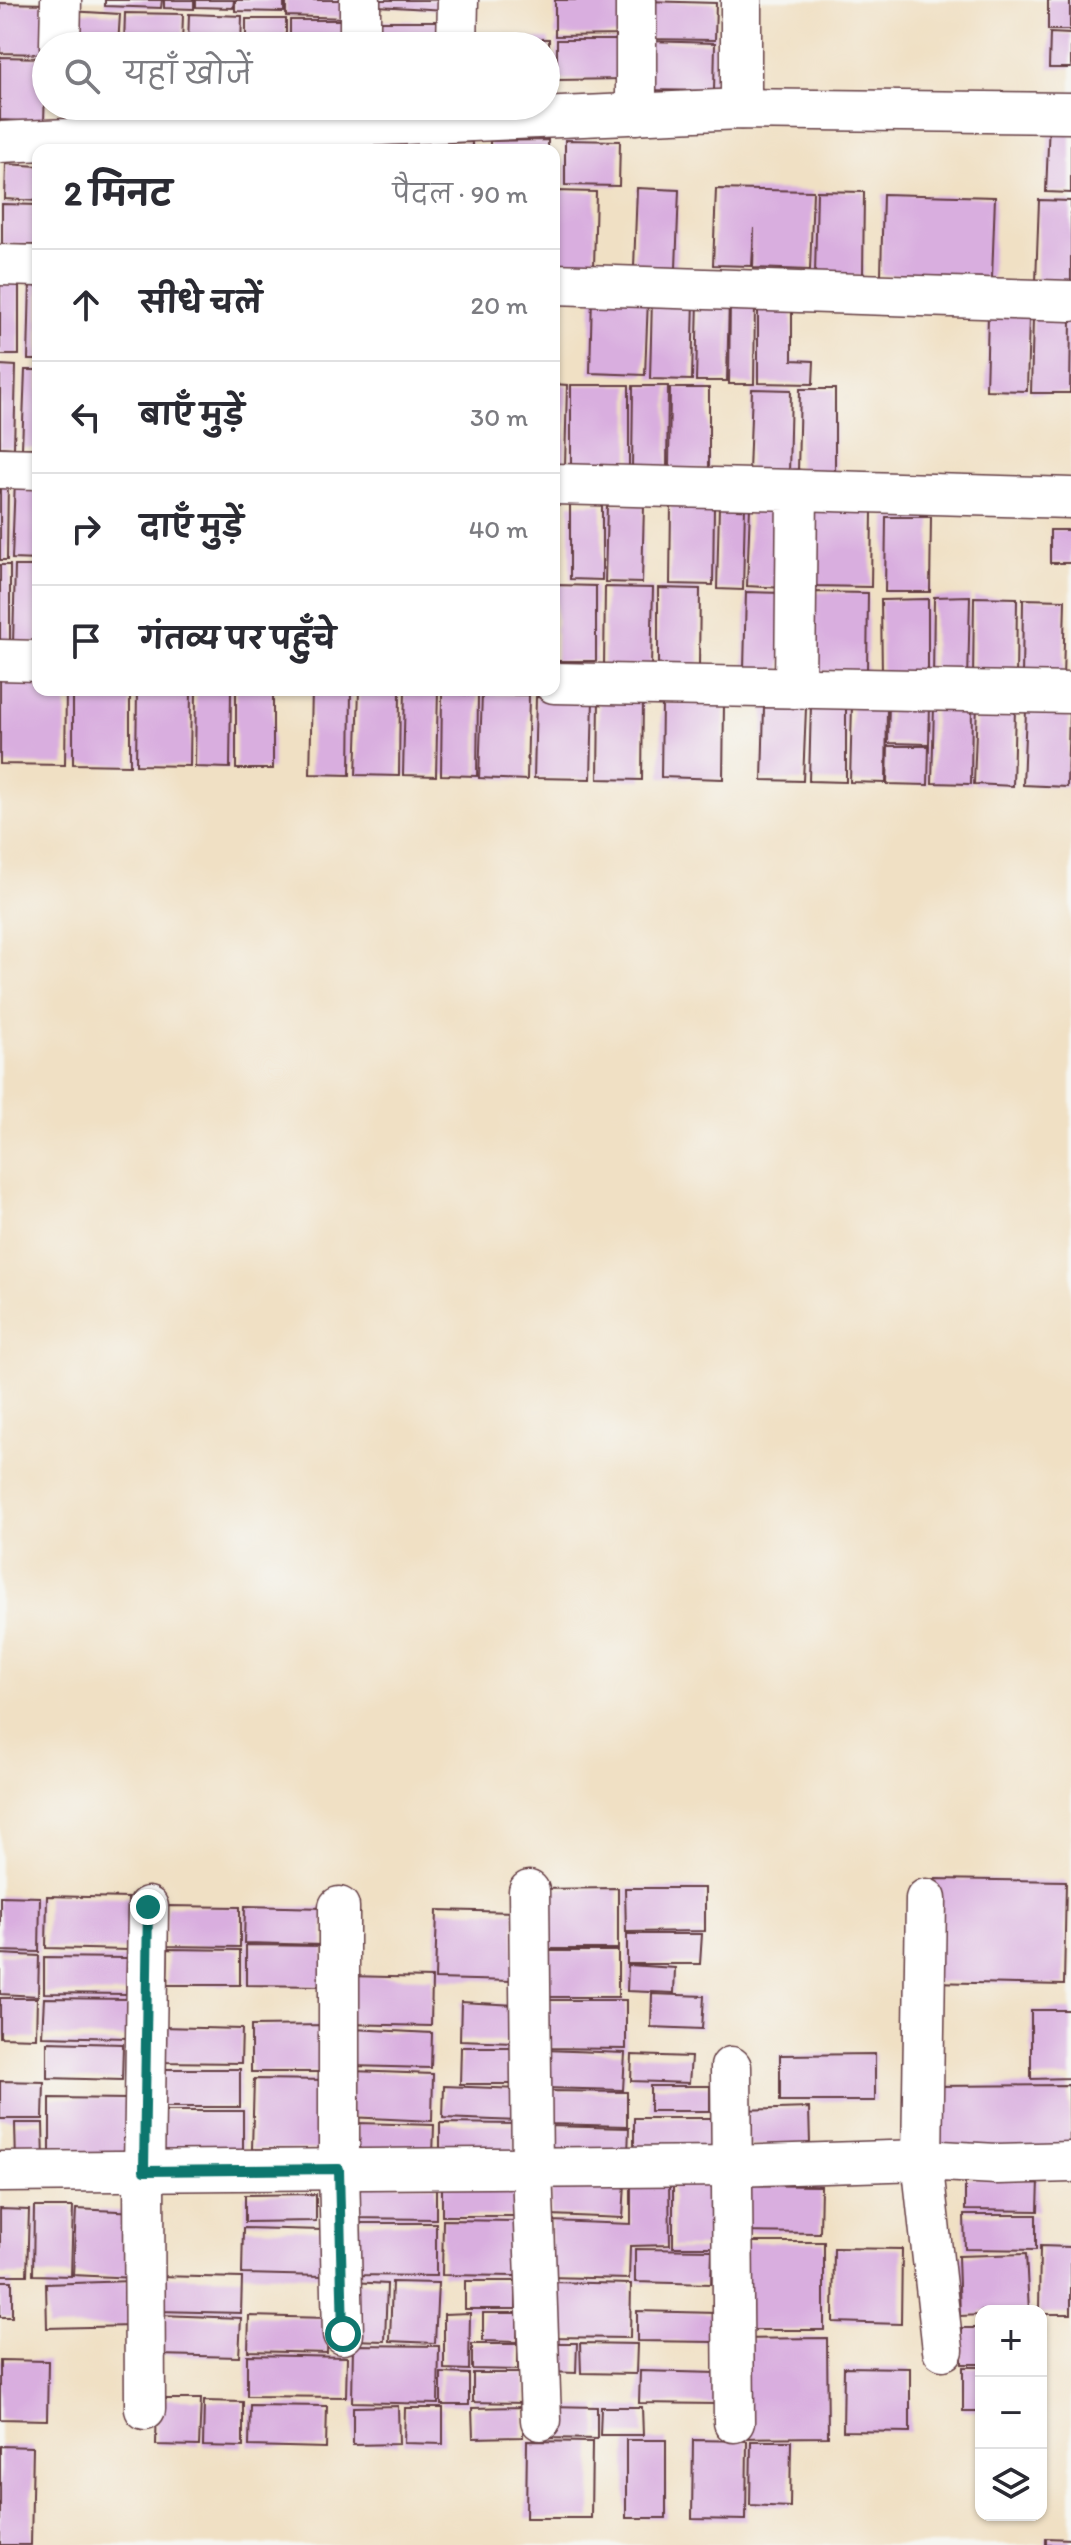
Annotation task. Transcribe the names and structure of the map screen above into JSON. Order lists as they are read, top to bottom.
{
  "page": {
    "search": "यहाँ खोजें",
    "heading": ["2 मिनट", "पैदल · 90 m"],
    "list": [
      ["सीधे चलें", "20 m"],
      ["बाएँ मुड़ें", "30 m"],
      ["दाएँ मुड़ें", "40 m"],
      "गंतव्य पर पहुँचे"
    ],
    "map_buttons": ["+", "−"]
  }
}
